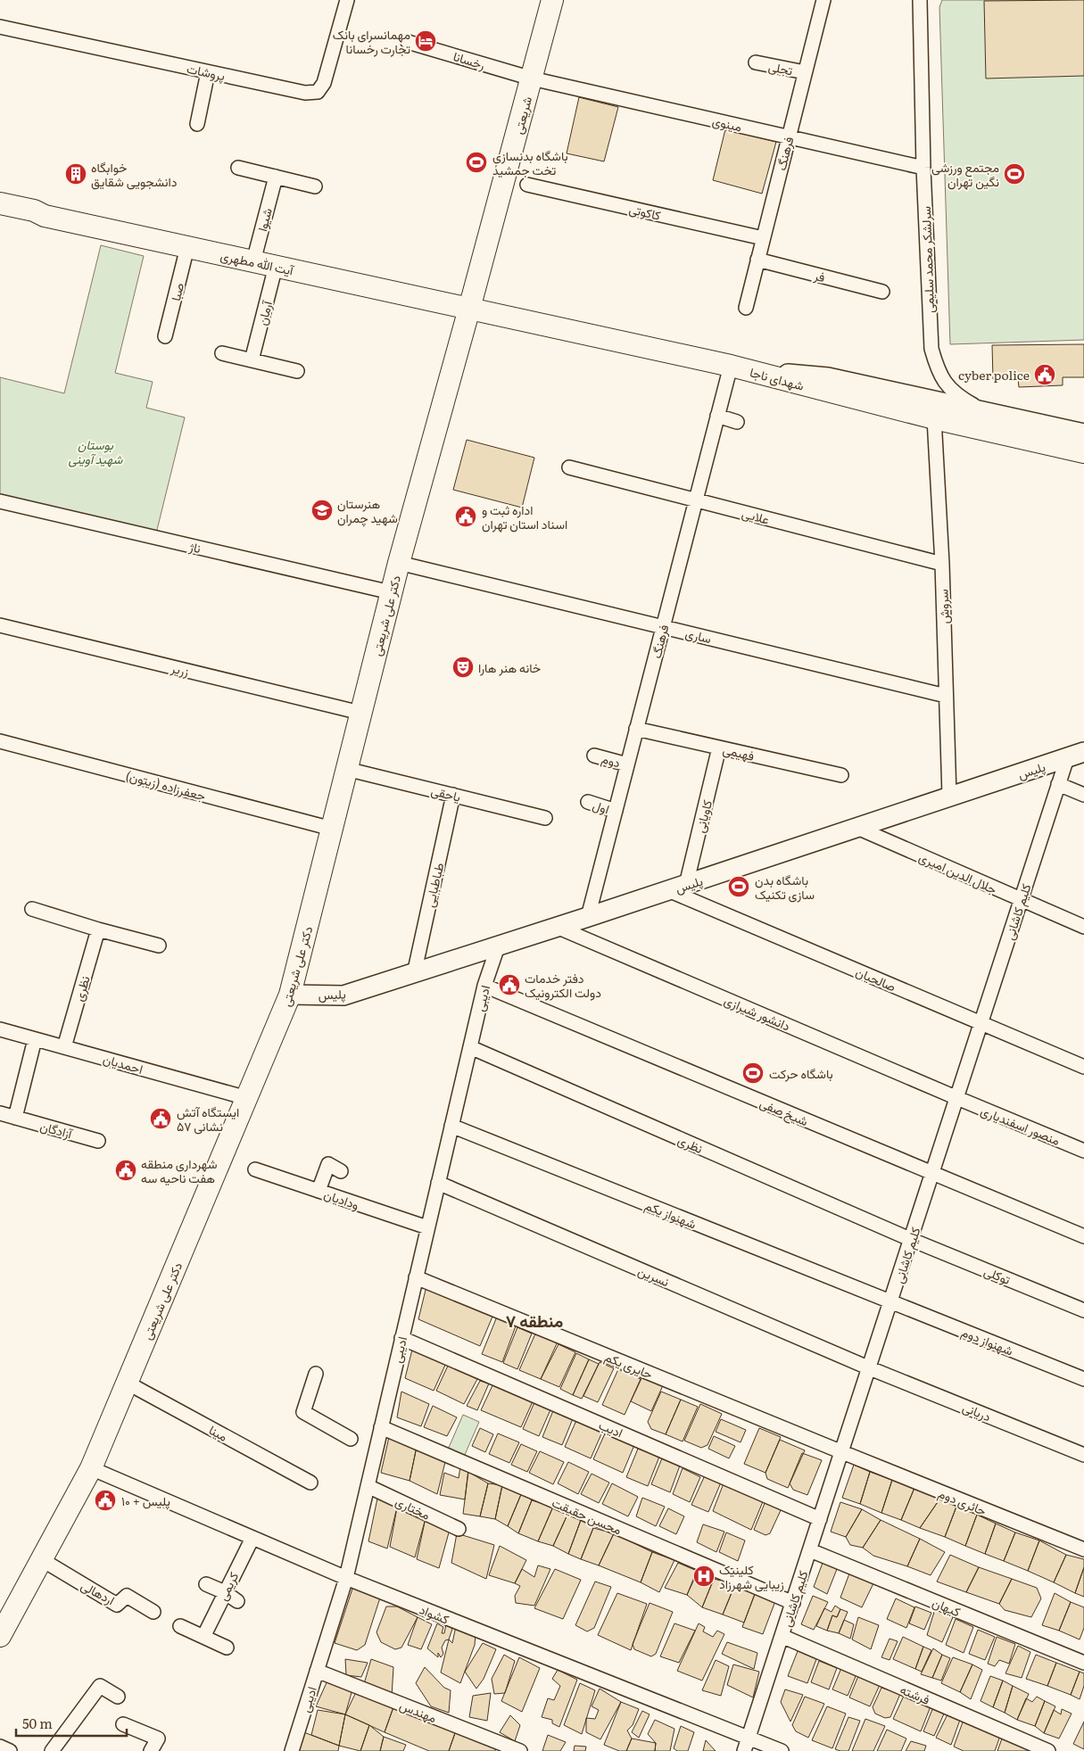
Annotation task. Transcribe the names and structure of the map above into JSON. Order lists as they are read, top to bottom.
{
  "streets": {
    "main road": [
      "شریعتی",
      "آیت الله مطهری",
      "شهدای ناجا",
      "دکتر علی شریعتی",
      "پلیس"
    ],
    "street": [
      "رخسانا",
      "تجلی",
      "پروشات",
      "مینوی",
      "فرهنگ",
      "کاکوتی",
      "شیوا",
      "سرلشکر محمد سلیمی",
      "فر",
      "صبا",
      "آرمان",
      "علایی",
      "ناژ",
      "سروش",
      "ساری",
      "زریر",
      "فهیمی",
      "دوم",
      "جعفرزاده (زیتون)",
      "یاحقی",
      "اول",
      "کاویانی",
      "جلال الدین امیری",
      "طباطبایی",
      "کلیم کاشانی",
      "صالحیان",
      "نظری",
      "ادیبی",
      "دانشور شیرازی",
      "احمدیان",
      "شیخ صفی",
      "منصور اسفندیاری",
      "آزادگان",
      "ودادیان",
      "شهنواز یکم",
      "توکلی",
      "نسرین",
      "شهنواز دوم",
      "حایری یکم",
      "دریانی",
      "ادیب",
      "مینا",
      "حائری دوم",
      "مختاری",
      "محسن حقیقت",
      "کریمی",
      "اردهالی",
      "کیهان",
      "کشواد",
      "فرشته",
      "مهندس"
    ]
  },
  "crossings": [
    ["رخسانا", "شریعتی"],
    ["رخسانا", "مینوی"],
    ["تجلی", "فرهنگ"],
    ["شریعتی", "مینوی"],
    ["شریعتی", "آیت الله مطهری"],
    ["شریعتی", "شهدای ناجا"],
    ["شریعتی", "دکتر علی شریعتی"],
    ["مینوی", "فرهنگ"],
    ["مینوی", "سرلشکر محمد سلیمی"],
    ["فرهنگ", "کاکوتی"],
    ["فرهنگ", "فر"],
    ["فرهنگ", "شهدای ناجا"],
    ["فرهنگ", "علایی"],
    ["فرهنگ", "ساری"],
    ["فرهنگ", "فهیمی"],
    ["فرهنگ", "دوم"],
    ["فرهنگ", "پلیس"],
    ["فرهنگ", "اول"],
    ["شیوا", "آیت الله مطهری"],
    ["آیت الله مطهری", "صبا"],
    ["آیت الله مطهری", "آرمان"],
    ["آیت الله مطهری", "شهدای ناجا"],
    ["آیت الله مطهری", "دکتر علی شریعتی"],
    ["شهدای ناجا", "سروش"],
    ["شهدای ناجا", "دکتر علی شریعتی"],
    ["علایی", "سروش"],
    ["ناژ", "دکتر علی شریعتی"],
    ["سروش", "ساری"],
    ["سروش", "پلیس"],
    ["دکتر علی شریعتی", "ساری"],
    ["دکتر علی شریعتی", "زریر"],
    ["دکتر علی شریعتی", "پلیس"],
    ["دکتر علی شریعتی", "جعفرزاده (زیتون)"],
    ["دکتر علی شریعتی", "یاحقی"],
    ["دکتر علی شریعتی", "احمدیان"],
    ["دکتر علی شریعتی", "مینا"],
    ["دکتر علی شریعتی", "اردهالی"],
    ["دکتر علی شریعتی", "کشواد"],
    ["فهیمی", "کاویانی"],
    ["پلیس", "کاویانی"],
    ["پلیس", "جلال الدین امیری"],
    ["پلیس", "طباطبایی"],
    ["پلیس", "کلیم کاشانی"],
    ["پلیس", "صالحیان"],
    ["پلیس", "ادیبی"],
    ["پلیس", "دانشور شیرازی"],
    ["یاحقی", "طباطبایی"],
    ["جلال الدین امیری", "کلیم کاشانی"],
    ["کلیم کاشانی", "صالحیان"],
    ["کلیم کاشانی", "نظری"],
    ["کلیم کاشانی", "دانشور شیرازی"],
    ["کلیم کاشانی", "شیخ صفی"],
    ["کلیم کاشانی", "منصور اسفندیاری"],
    ["کلیم کاشانی", "شهنواز یکم"],
    ["کلیم کاشانی", "توکلی"],
    ["کلیم کاشانی", "نسرین"],
    ["کلیم کاشانی", "شهنواز دوم"],
    ["کلیم کاشانی", "حایری یکم"],
    ["کلیم کاشانی", "دریانی"],
    ["کلیم کاشانی", "ادیب"],
    ["کلیم کاشانی", "حائری دوم"],
    ["کلیم کاشانی", "محسن حقیقت"],
    ["کلیم کاشانی", "کیهان"],
    ["کلیم کاشانی", "کشواد"],
    ["کلیم کاشانی", "فرشته"],
    ["نظری", "ادیبی"],
    ["نظری", "احمدیان"],
    ["نظری", "توکلی"],
    ["ادیبی", "شیخ صفی"],
    ["ادیبی", "ودادیان"],
    ["ادیبی", "شهنواز یکم"],
    ["ادیبی", "نسرین"],
    ["ادیبی", "حایری یکم"],
    ["ادیبی", "ادیب"],
    ["ادیبی", "مختاری"],
    ["ادیبی", "محسن حقیقت"],
    ["ادیبی", "کشواد"],
    ["ادیبی", "مهندس"],
    ["دانشور شیرازی", "منصور اسفندیاری"],
    ["شهنواز یکم", "شهنواز دوم"],
    ["نسرین", "دریانی"],
    ["حایری یکم", "حائری دوم"],
    ["کریمی", "کشواد"]
  ],
  "districts": ["منطقه ۷"],
  "parks": ["بوستان شهید آوینی"],
  "places": {
    "hotel": ["مهمانسرای بانک تجارت رخسانا"],
    "sports": [
      "باشگاه بدنسازى تخت جمشيد",
      "مجتمع ورزشی نگین تهران",
      "باشگاه بدن سازی تکنیک",
      "باشگاه حرکت"
    ],
    "building": ["خوابگاه دانشجویی شقایق"],
    "public building": [
      "cyber police",
      "اداره ثبت و اسناد استان تهران",
      "دفتر خدمات دولت الکترونیک",
      "ایستگاه آتش نشانی ۵۷",
      "شهرداری منطقه هفت ناحیه سه",
      "پلیس + ۱۰"
    ],
    "school or university": ["هنرستان شهید چمران"],
    "theatre": ["خانه هنر هارا"],
    "hospital": ["کلینیک زیبایی شهرزاد"]
  },
  "scale_bar": "50 m"
}
